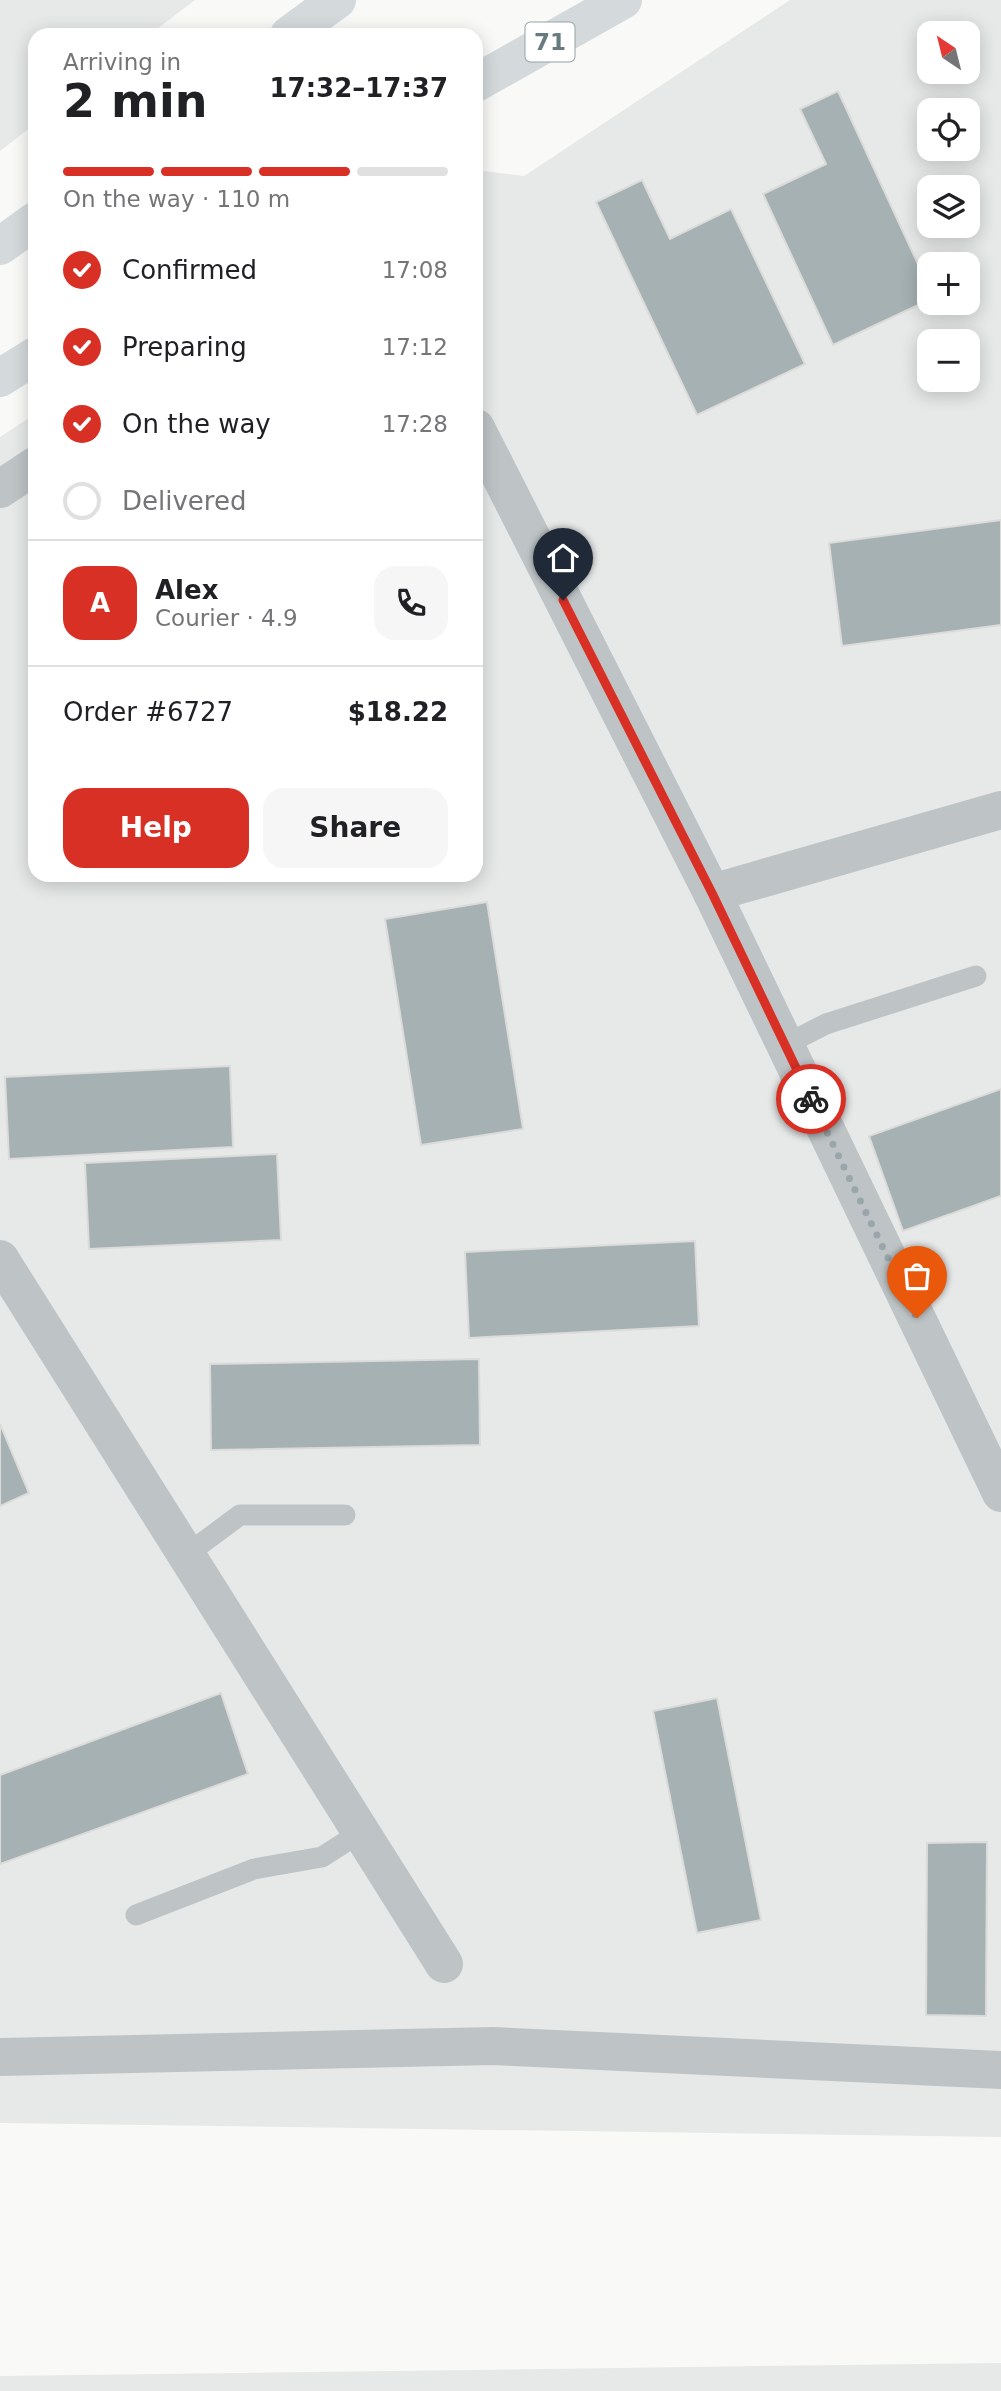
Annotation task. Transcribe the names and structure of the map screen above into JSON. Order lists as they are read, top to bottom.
{
  "streets": {
    "highway": ["71"]
  },
  "north": "top left",
  "page": {
    "map_buttons": ["+", "−"],
    "heading": ["2 min", "Arriving in", "17:32–17:37"],
    "panel": [
      "Alex",
      "Courier · 4.9",
      "Order #6727",
      "$18.22"
    ],
    "bar": "On the way · 110 m",
    "list": [
      ["Confirmed", "17:08"],
      ["Preparing", "17:12"],
      ["On the way", "17:28"],
      "Delivered"
    ],
    "round": "A",
    "buttons": ["Help", "Share"]
  }
}
